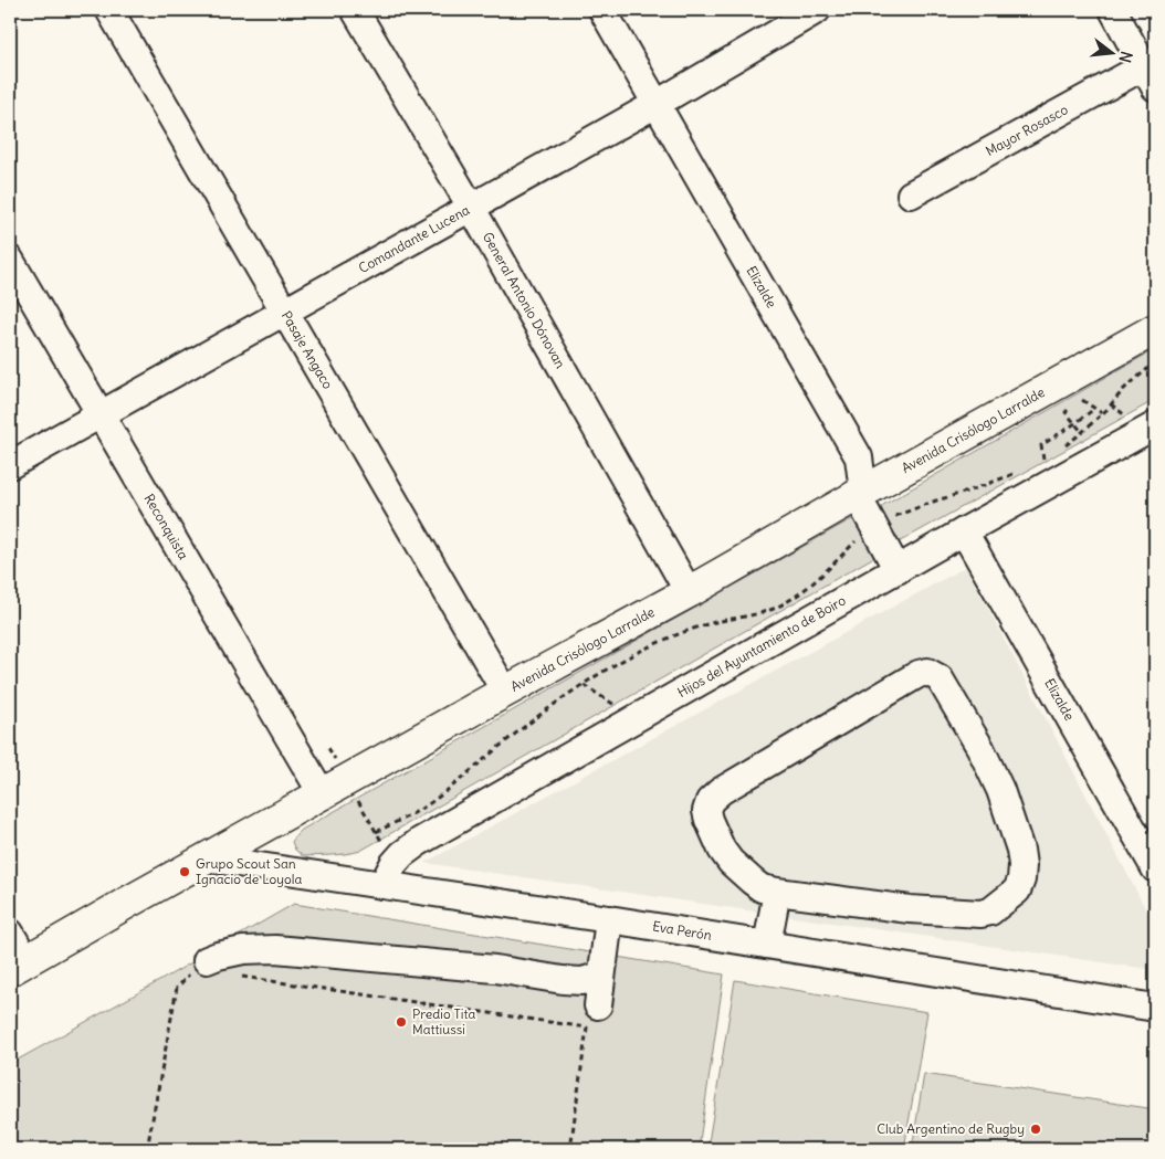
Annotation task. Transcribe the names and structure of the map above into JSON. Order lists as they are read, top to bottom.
{
  "streets": {
    "main road": ["Avenida Crisólogo Larralde"],
    "street": [
      "Mayor Rosasco",
      "Comandante Lucena",
      "Elizalde",
      "General Antonio Dónovan",
      "Pasaje Angaco",
      "Reconquista",
      "Hijos del Ayuntamiento de Boiro",
      "Eva Perón"
    ]
  },
  "crossings": [
    ["Comandante Lucena", "Elizalde"],
    ["Comandante Lucena", "General Antonio Dónovan"],
    ["Comandante Lucena", "Pasaje Angaco"],
    ["Comandante Lucena", "Reconquista"],
    ["Elizalde", "Avenida Crisólogo Larralde"],
    ["Elizalde", "Hijos del Ayuntamiento de Boiro"],
    ["General Antonio Dónovan", "Avenida Crisólogo Larralde"],
    ["Pasaje Angaco", "Avenida Crisólogo Larralde"],
    ["Avenida Crisólogo Larralde", "Reconquista"],
    ["Avenida Crisólogo Larralde", "Eva Perón"],
    ["Hijos del Ayuntamiento de Boiro", "Eva Perón"]
  ],
  "places": ["Grupo Scout San Ignacio de Loyola", "Predio Tita Mattiussi", "Club Argentino de Rugby"],
  "north": "right"
}
